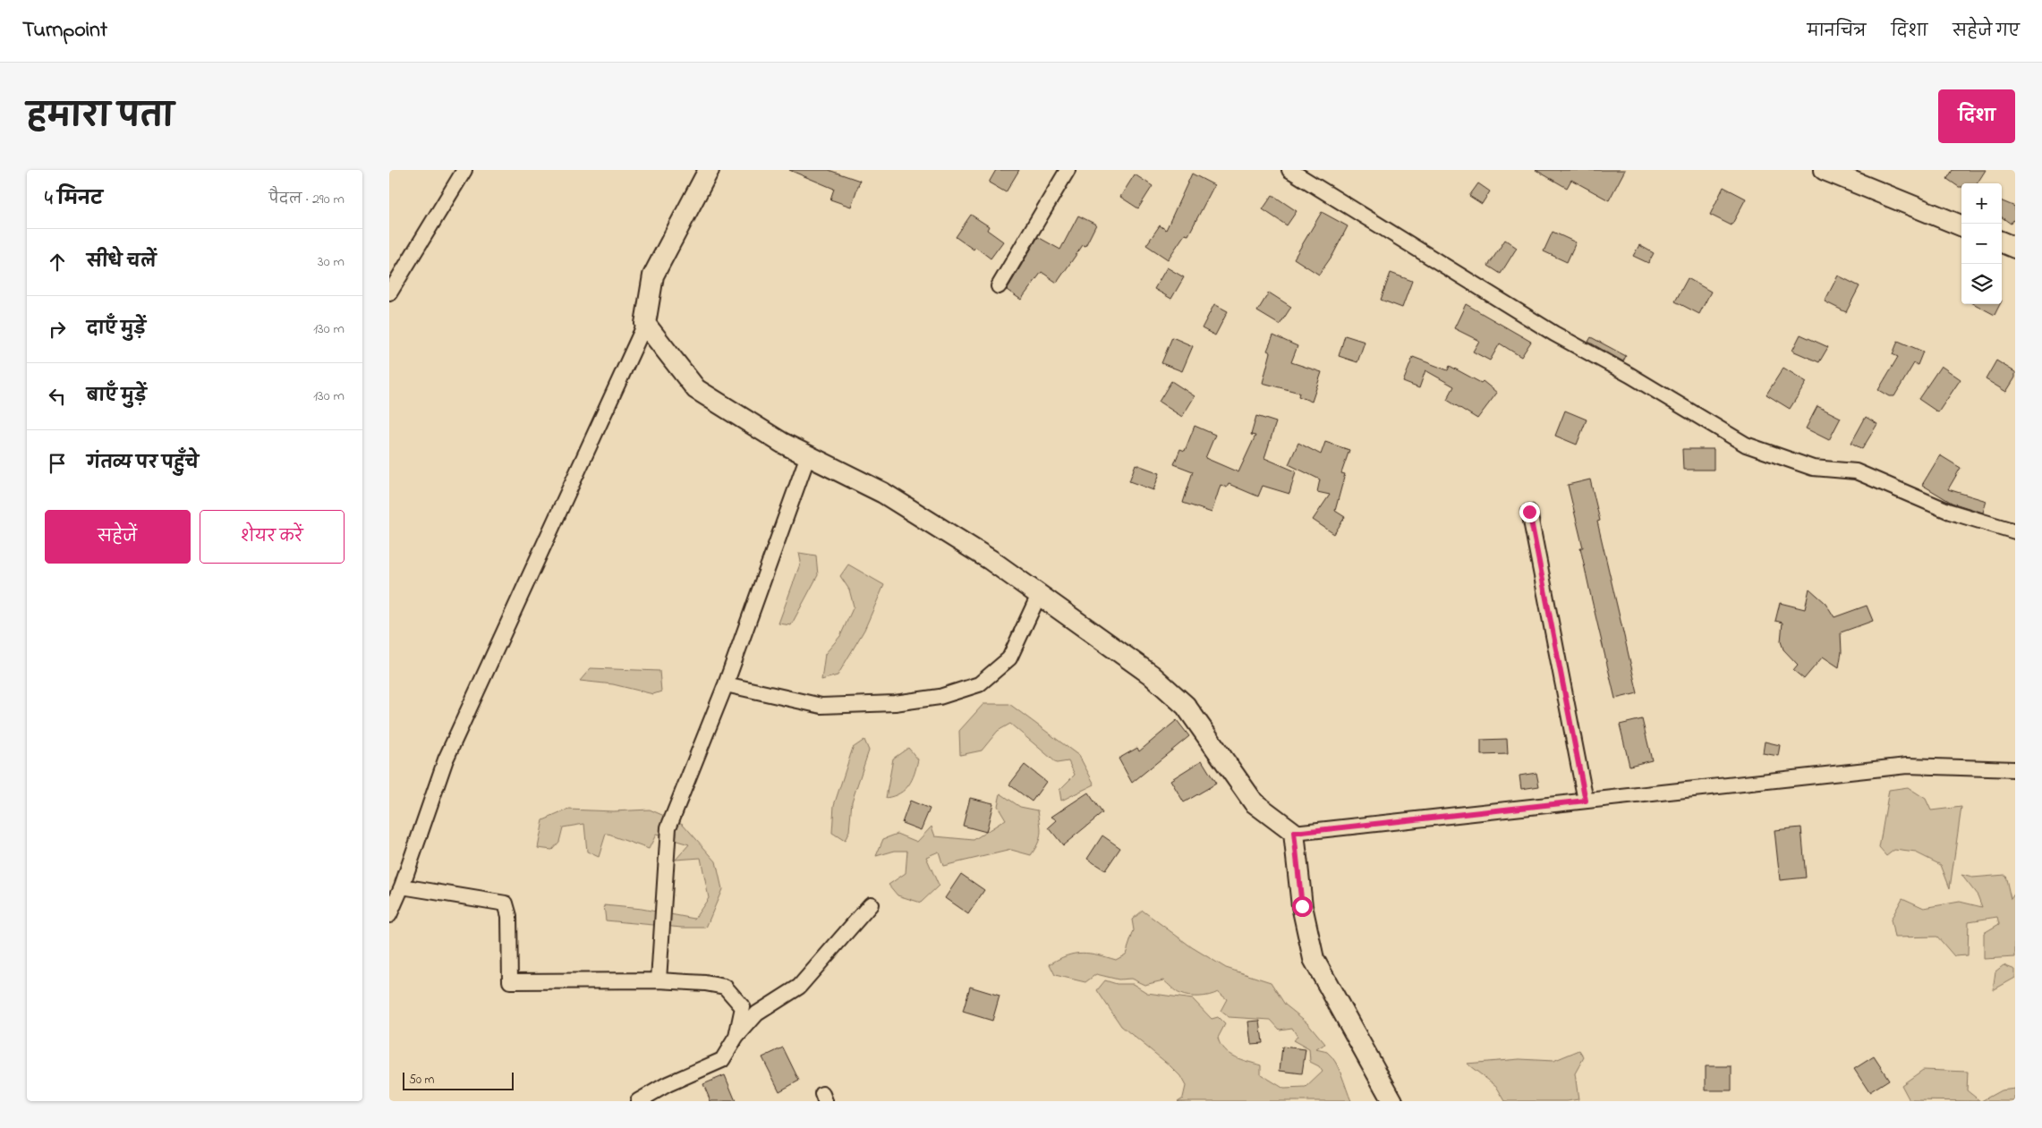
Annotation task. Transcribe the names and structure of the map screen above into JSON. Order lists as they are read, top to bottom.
{
  "scale_bar": "50 m",
  "page": {
    "header": "Turnpoint",
    "nav": ["मानचित्र", "दिशा", "सहेजे गए"],
    "title": "हमारा पता",
    "buttons": [
      "दिशा",
      ["सहेजें", "शेयर करें"]
    ],
    "heading": ["4 मिनट", "पैदल · 290 m"],
    "map_buttons": ["+", "−"],
    "list": [
      ["सीधे चलें", "30 m"],
      ["दाएँ मुड़ें", "130 m"],
      ["बाएँ मुड़ें", "130 m"],
      "गंतव्य पर पहुँचे"
    ],
    "scale": "50 m"
  }
}
